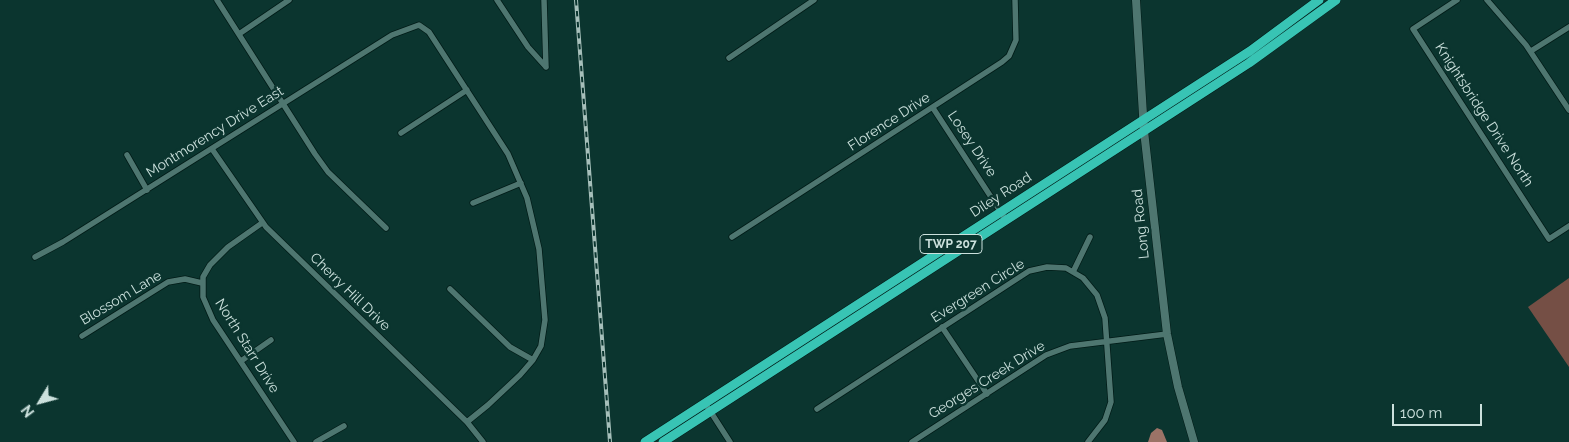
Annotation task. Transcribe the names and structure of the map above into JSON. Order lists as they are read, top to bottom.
{
  "streets": {
    "highway": ["Diley Road", "TWP 207"],
    "main road": ["Long Road"],
    "street": [
      "Knightsbridge Drive North",
      "Florence Drive",
      "Montmorency Drive East",
      "Losey Drive",
      "Evergreen Circle",
      "Cherry Hill Drive",
      "Blossom Lane",
      "North Starr Drive",
      "Georges Creek Drive"
    ]
  },
  "crossings": [
    ["Florence Drive", "Losey Drive"],
    ["Montmorency Drive East", "Cherry Hill Drive"],
    ["Losey Drive", "Diley Road"],
    ["Diley Road", "Long Road"],
    ["Long Road", "Georges Creek Drive"],
    ["Evergreen Circle", "Georges Creek Drive"],
    ["Blossom Lane", "North Starr Drive"]
  ],
  "scale_bar": "100 m",
  "north": "bottom left"
}
